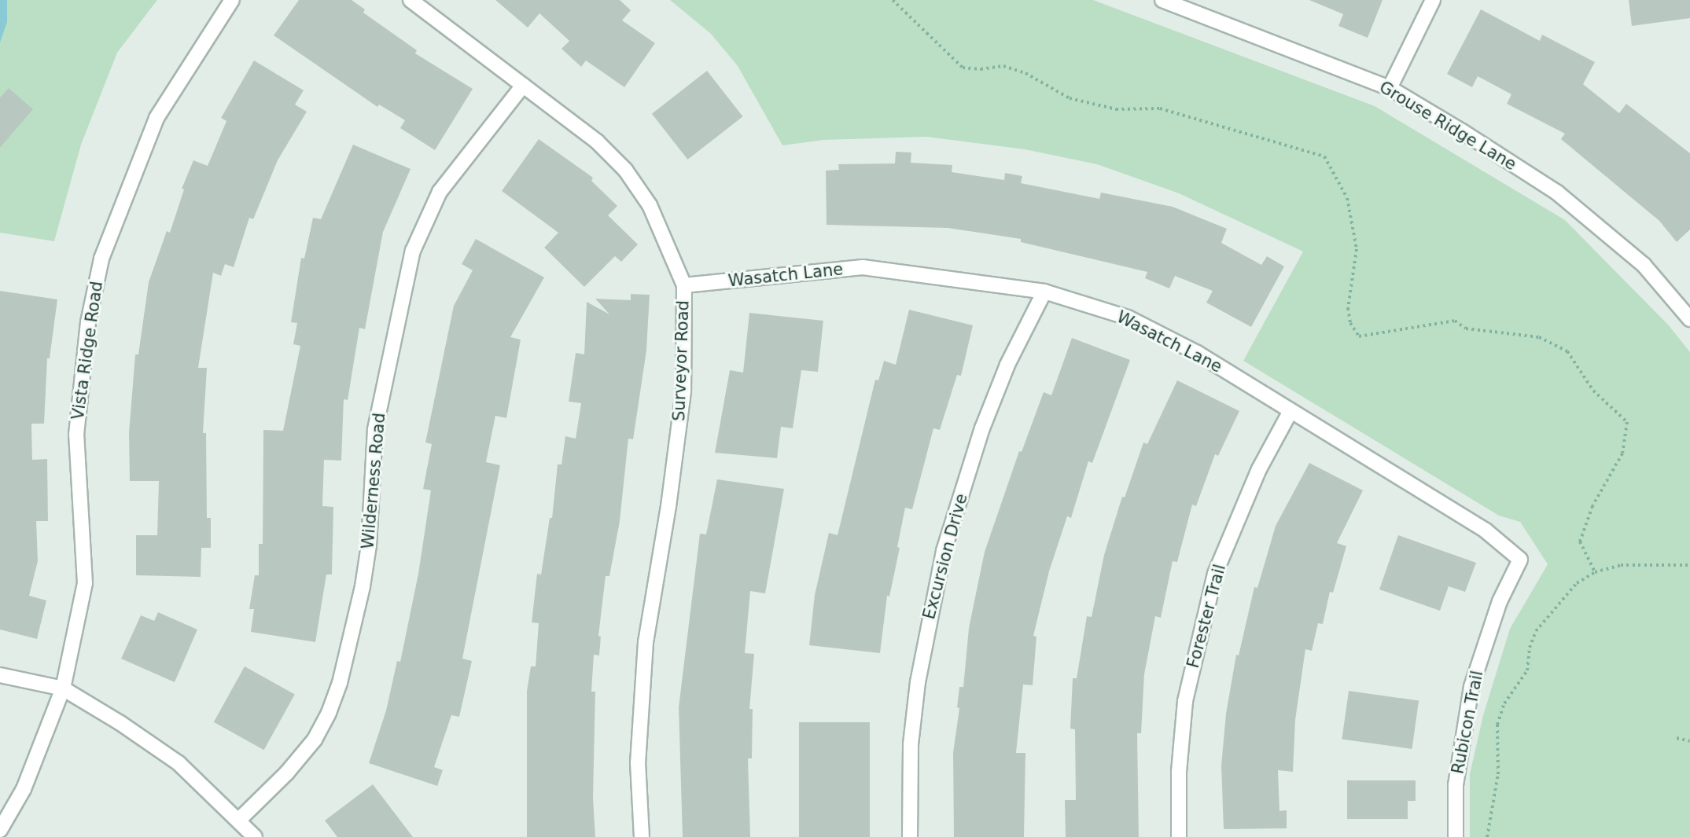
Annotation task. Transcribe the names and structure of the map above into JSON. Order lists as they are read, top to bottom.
{
  "streets": {
    "street": [
      "Grouse Ridge Lane",
      "Wasatch Lane",
      "Vista Ridge Road",
      "Surveyor Road",
      "Wilderness Road",
      "Excursion Drive",
      "Forester Trail",
      "Rubicon Trail"
    ]
  },
  "crossings": [
    ["Wasatch Lane", "Surveyor Road"],
    ["Wasatch Lane", "Excursion Drive"],
    ["Wasatch Lane", "Forester Trail"],
    ["Wasatch Lane", "Rubicon Trail"],
    ["Surveyor Road", "Wilderness Road"]
  ]
}
